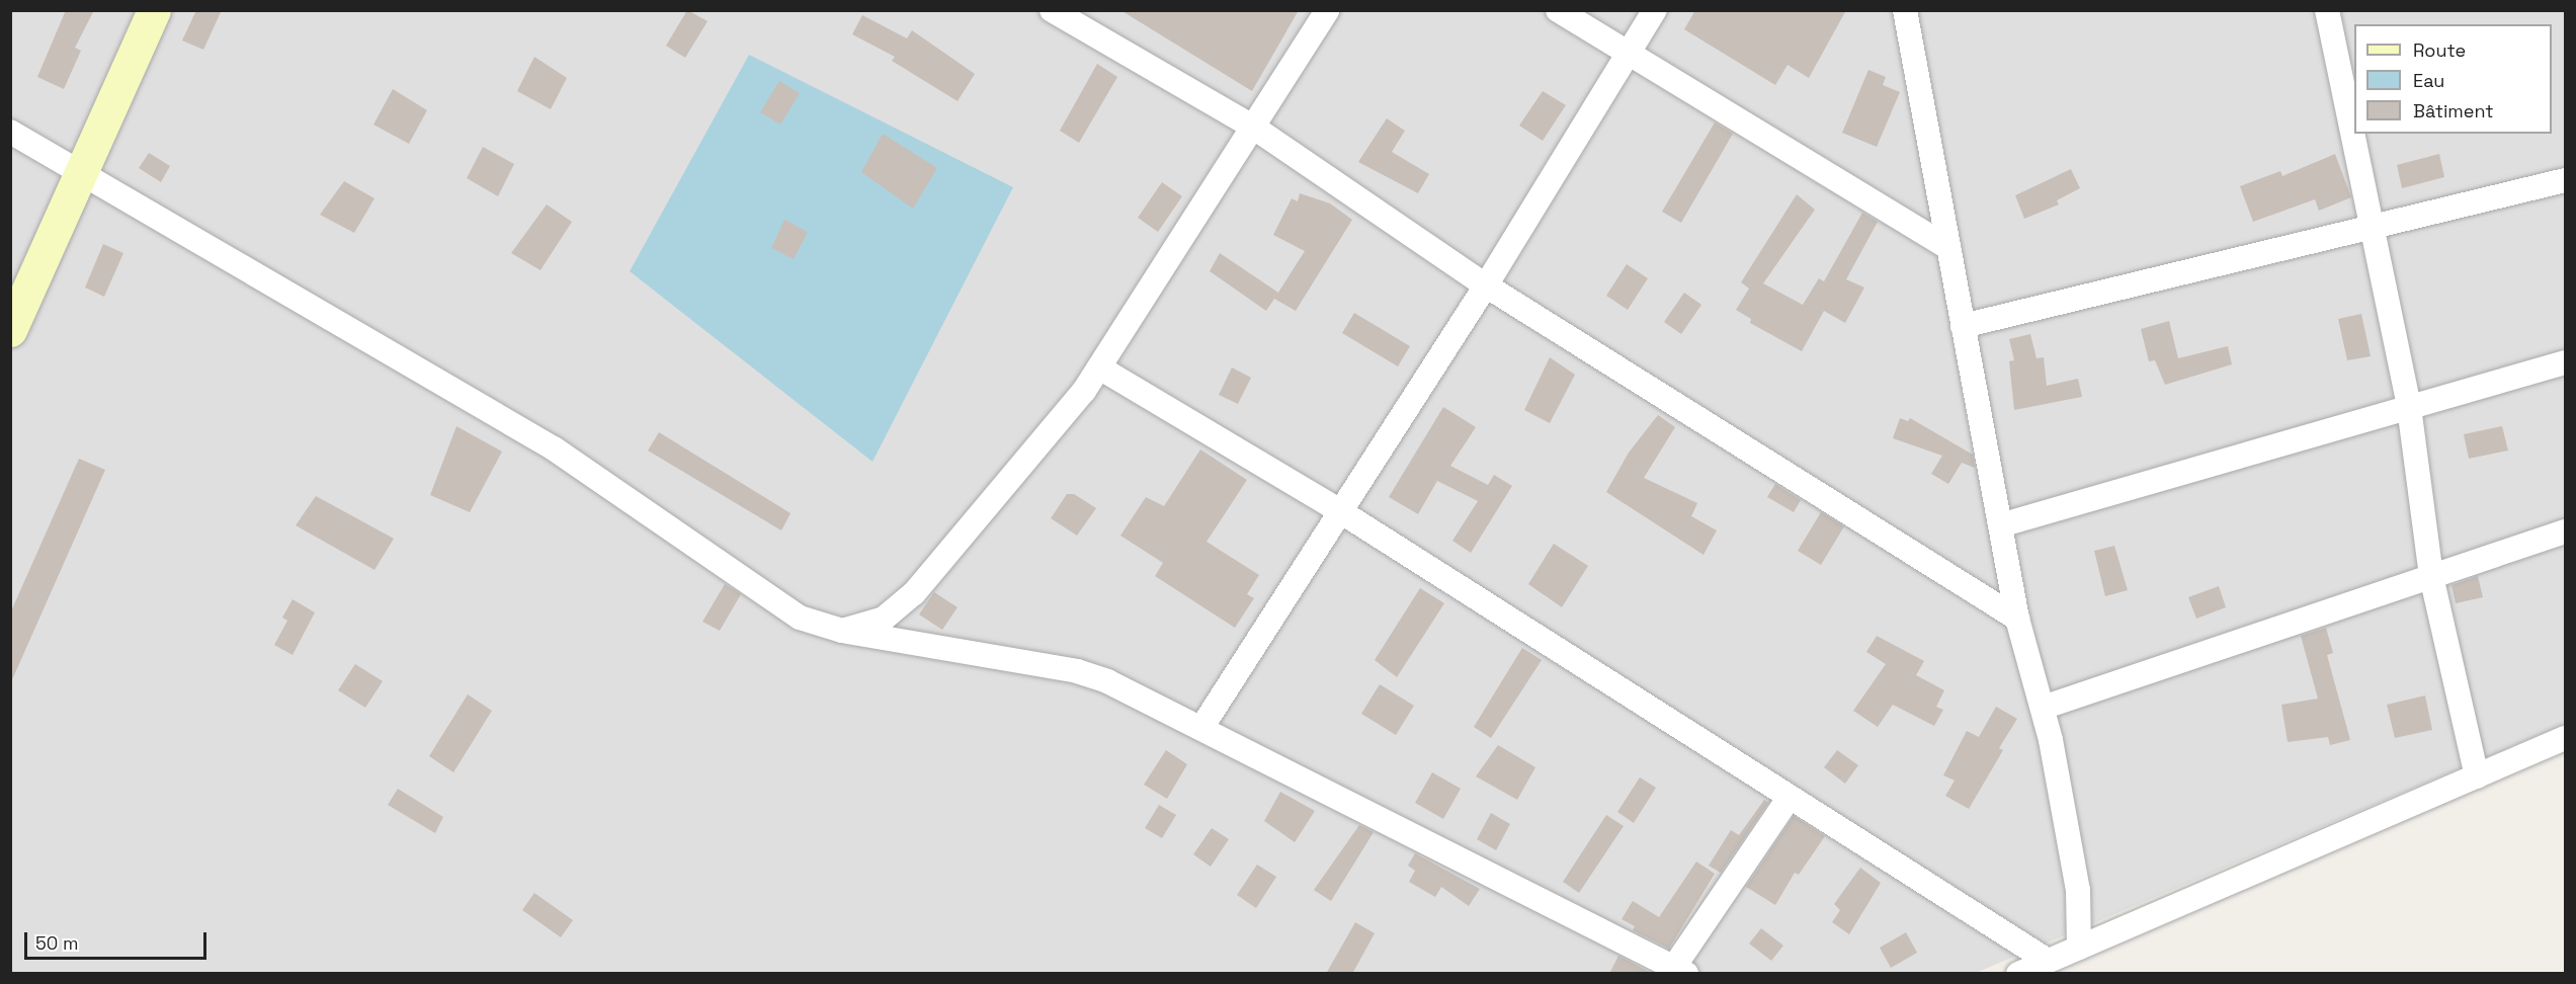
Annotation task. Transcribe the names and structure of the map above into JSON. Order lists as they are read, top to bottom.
{
  "legend": ["Route", "Eau", "Bâtiment"],
  "scale_bar": "50 m"
}
